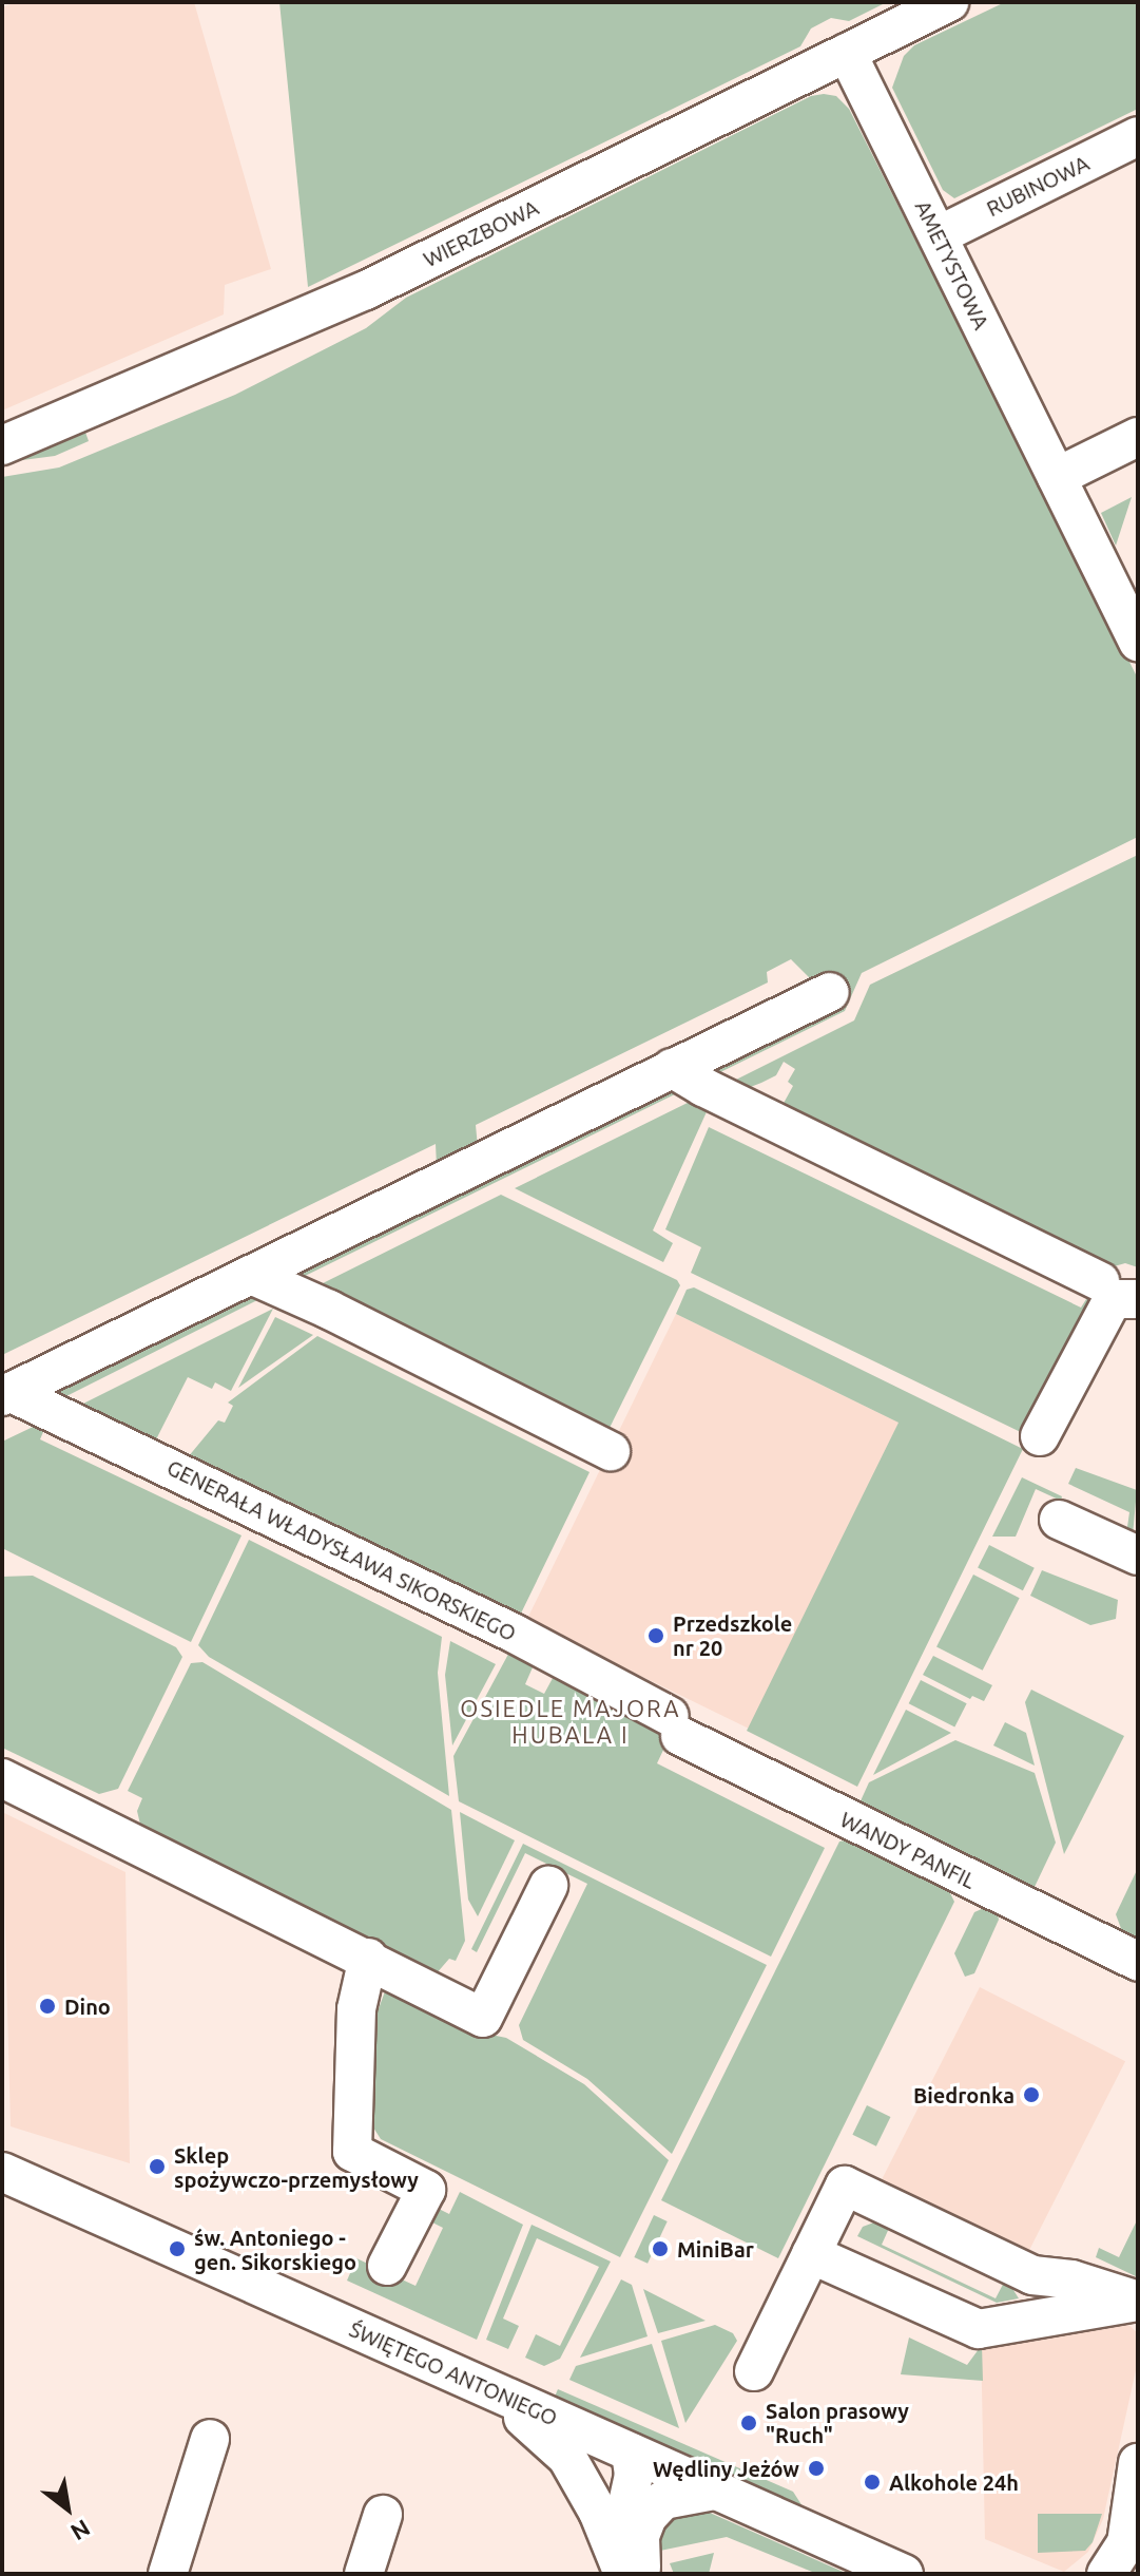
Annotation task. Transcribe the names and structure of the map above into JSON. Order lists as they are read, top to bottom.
{
  "streets": {
    "street": [
      "RUBINOWA",
      "WIERZBOWA",
      "AMETYSTOWA",
      "GENERAŁA WŁADYSŁAWA SIKORSKIEGO",
      "WANDY PANFIL",
      "ŚWIĘTEGO ANTONIEGO"
    ]
  },
  "crossings": [
    ["RUBINOWA", "AMETYSTOWA"],
    ["WIERZBOWA", "AMETYSTOWA"],
    ["GENERAŁA WŁADYSŁAWA SIKORSKIEGO", "WANDY PANFIL"]
  ],
  "districts": ["OSIEDLE MAJORA HUBALA I"],
  "places": [
    "Przedszkole nr 20",
    "Dino",
    "Biedronka",
    "Sklep spożywczo-przemysłowy",
    "św. Antoniego - gen. Sikorskiego",
    "MiniBar",
    "Salon prasowy \"Ruch\"",
    "Wędliny Jeżów",
    "Alkohole 24h"
  ],
  "north": "bottom right"
}
